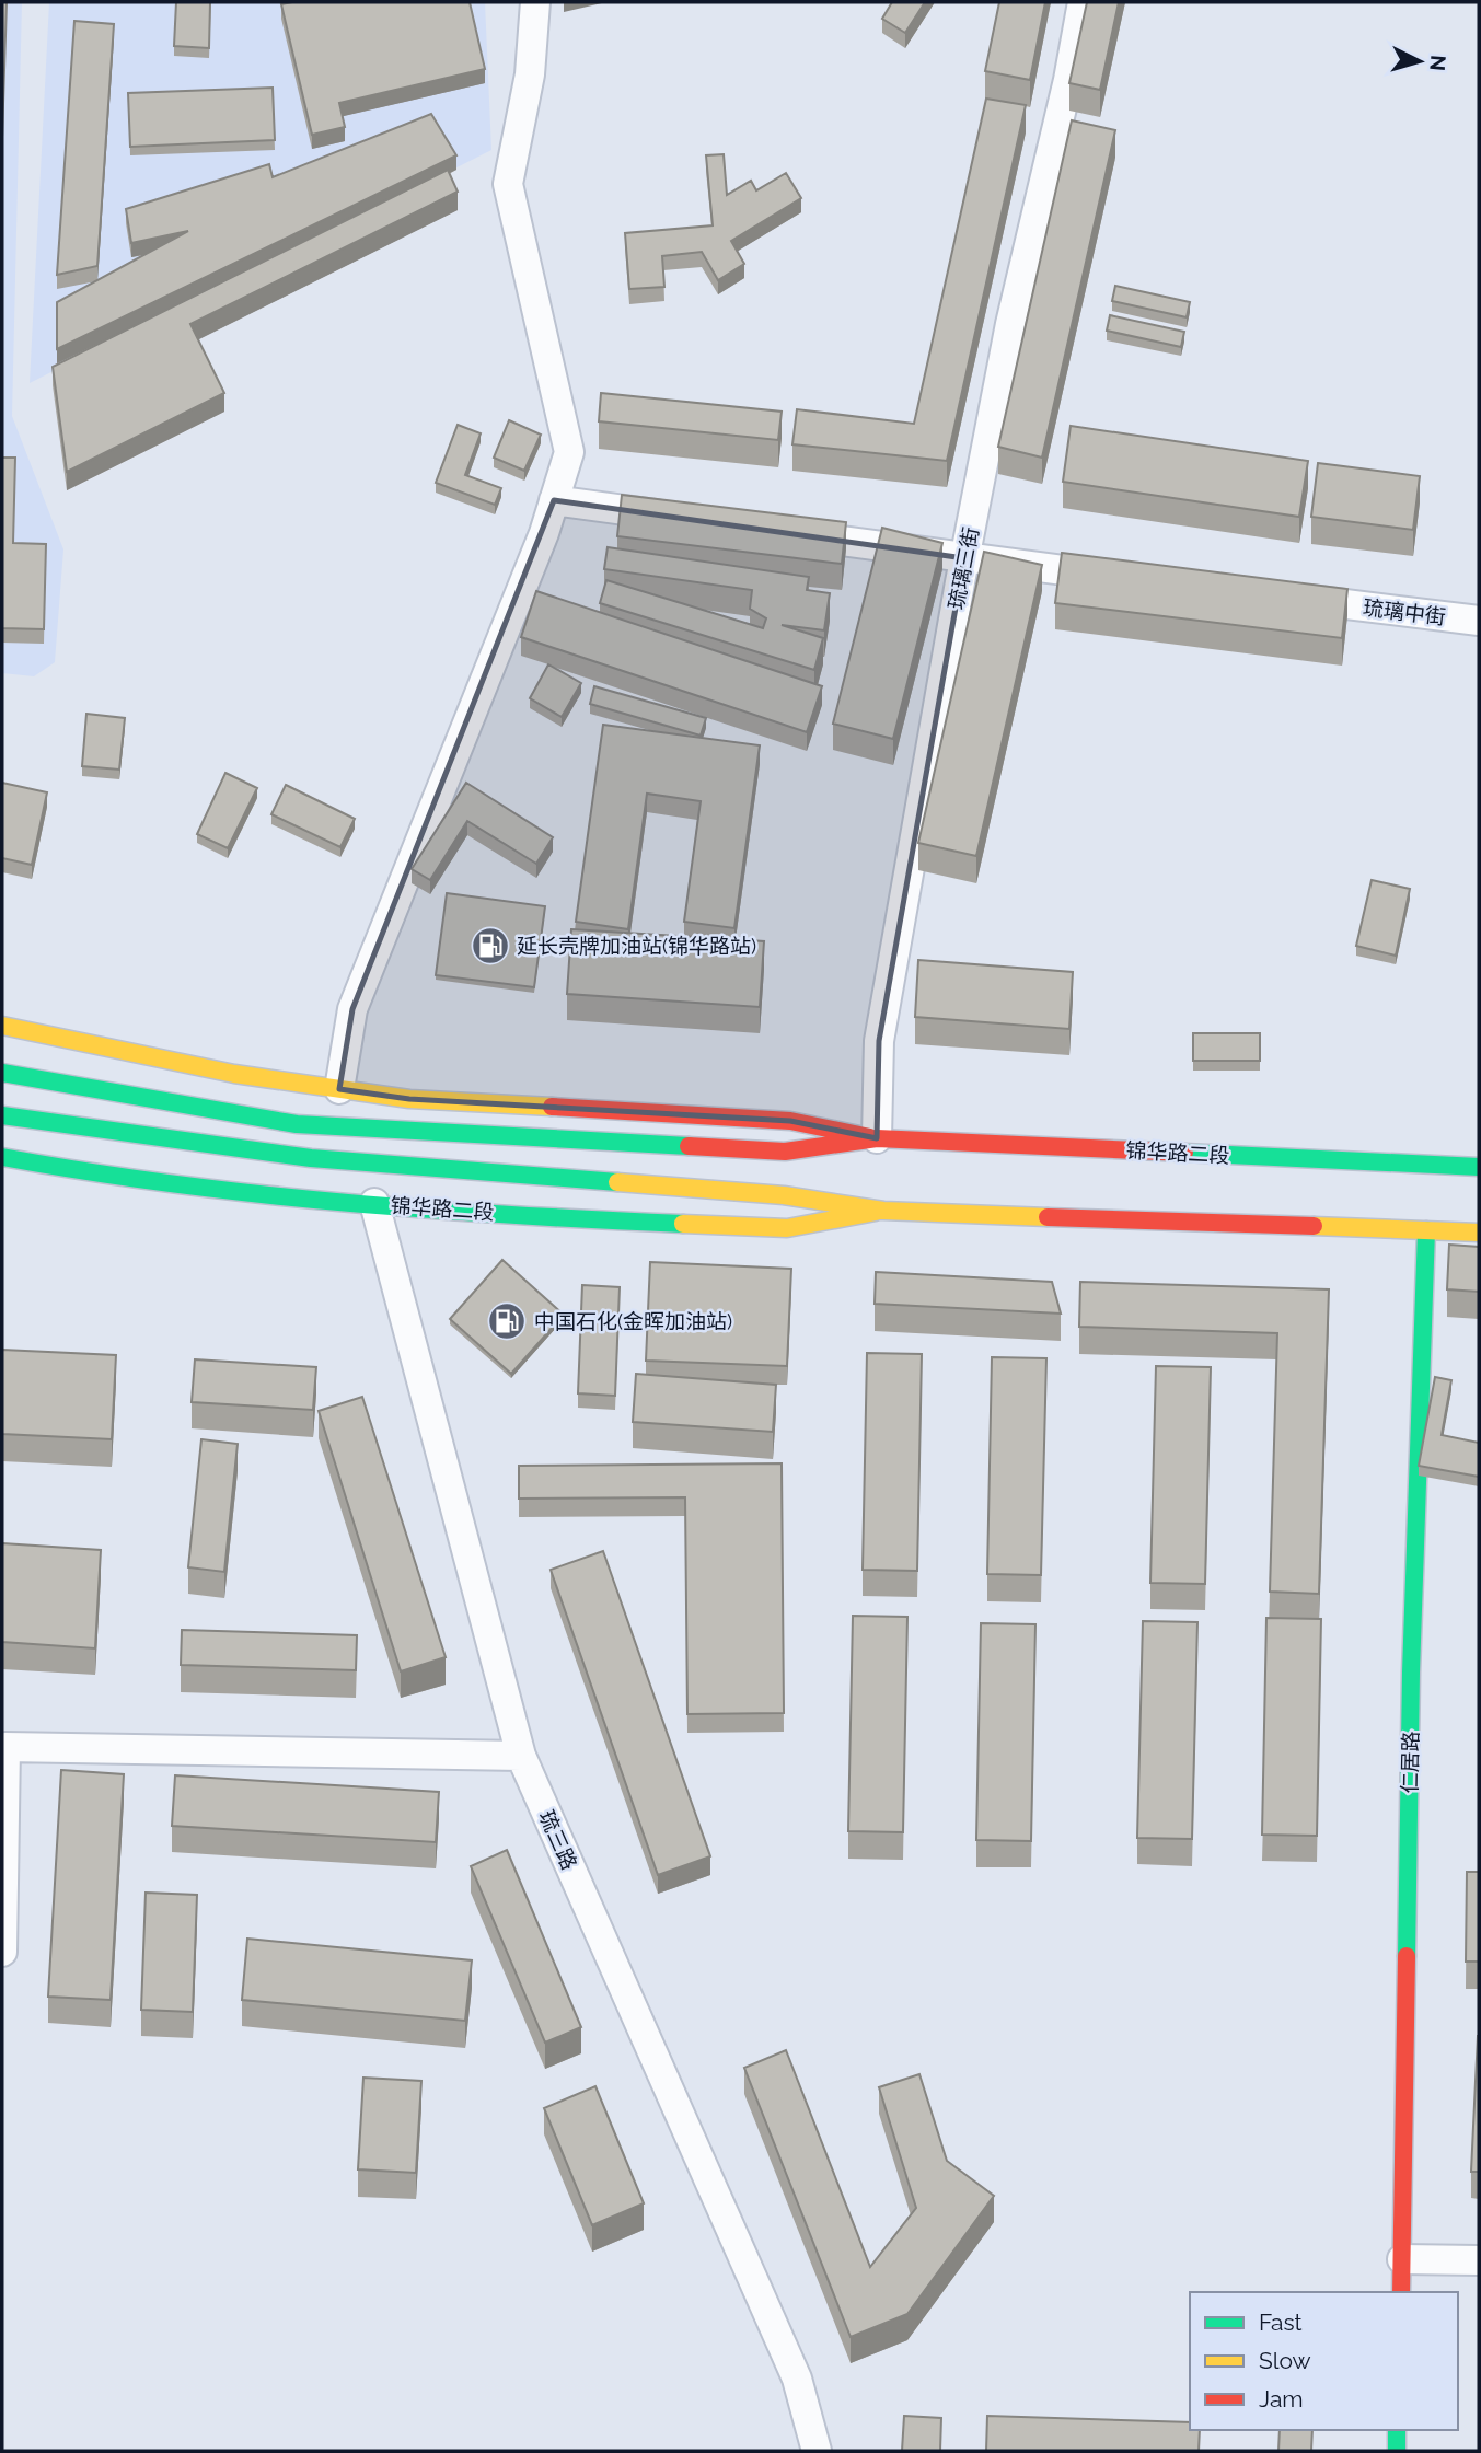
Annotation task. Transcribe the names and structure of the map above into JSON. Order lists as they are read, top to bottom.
{
  "streets": {
    "main road": ["锦华路二段", "仁居路"],
    "street": ["琉璃三街", "琉璃中街", "琉三路"]
  },
  "crossings": [
    ["琉璃三街", "锦华路二段"],
    ["锦华路二段", "仁居路"],
    ["锦华路二段", "琉三路"]
  ],
  "places": {
    "fuel station": ["延长壳牌加油站(锦华路站)", "中国石化(金晖加油站)"]
  },
  "legend": ["Fast", "Slow", "Jam"],
  "north": "right"
}
